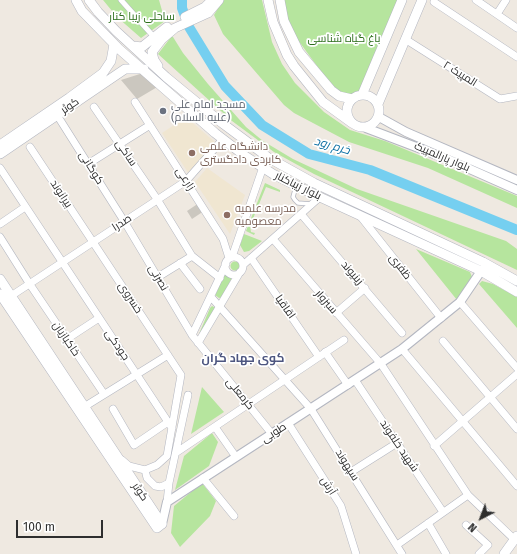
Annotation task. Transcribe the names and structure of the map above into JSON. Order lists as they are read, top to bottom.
{
  "streets": {
    "main road": ["کوثر", "بلوار زیباکنار"],
    "street": [
      "المپیک ۲",
      "ساکی",
      "بلوار پارالمپیک",
      "کوگانی",
      "زارعی",
      "بیرانوند",
      "صدرا",
      "ظفری",
      "زینیوند",
      "نصرتی",
      "خسروی",
      "سبزوار",
      "اقاقیا",
      "خاکبازیان",
      "جودکی",
      "کرمعلی",
      "طوبی",
      "شهید خلفوند",
      "سپهوند",
      "آرش"
    ]
  },
  "crossings": [
    ["کوثر", "کوگانی"],
    ["کوثر", "بلوار زیباکنار"],
    ["کوثر", "صدرا"],
    ["ساکی", "صدرا"],
    ["کوگانی", "صدرا"],
    ["کوگانی", "نصرتی"],
    ["زارعی", "صدرا"],
    ["بلوار زیباکنار", "صدرا"],
    ["بلوار زیباکنار", "ظفری"],
    ["بلوار زیباکنار", "طوبی"],
    ["بیرانوند", "صدرا"],
    ["بیرانوند", "خسروی"],
    ["صدرا", "نصرتی"],
    ["صدرا", "خسروی"],
    ["صدرا", "خاکبازیان"],
    ["صدرا", "جودکی"],
    ["ظفری", "طوبی"],
    ["نصرتی", "کرمعلی"],
    ["خسروی", "جودکی"],
    ["سبزوار", "طوبی"],
    ["اقاقیا", "طوبی"],
    ["اقاقیا", "شهید خلفوند"],
    ["کرمعلی", "طوبی"],
    ["طوبی", "شهید خلفوند"],
    ["طوبی", "سپهوند"],
    ["طوبی", "آرش"]
  ],
  "districts": ["کوی جهاد گران"],
  "water": ["خرم رود"],
  "parks": ["ساحلی زیبا کنار", "باغ گیاه شناسی"],
  "places": ["مسجد امام علی (علیه السلام)", "دانشگاه علمی کابردی دادگستری", "مدرسه علمیه معصومیه"],
  "scale_bar": "100 m",
  "north": "bottom left"
}
